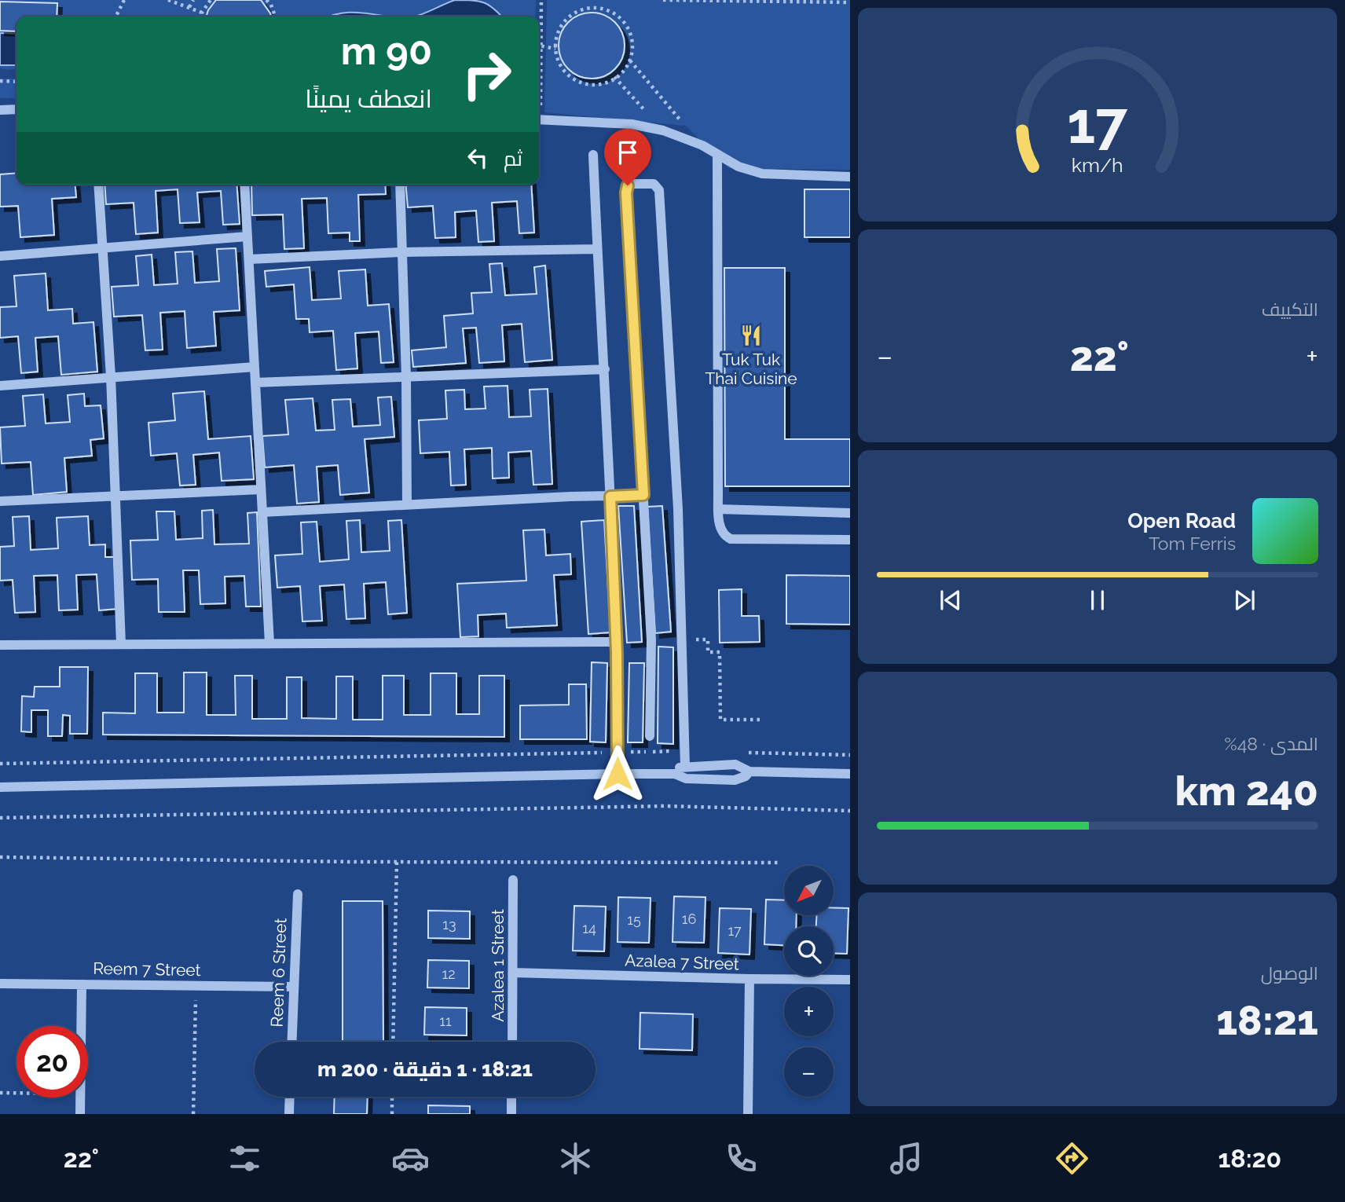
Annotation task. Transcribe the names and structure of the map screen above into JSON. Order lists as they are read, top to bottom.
{
  "streets": {
    "street": [
      "Azalea 7 Street",
      "Azalea 1 Street",
      "Reem 7 Street",
      "Reem 6 Street"
    ]
  },
  "crossings": [
    ["Azalea 7 Street", "Azalea 1 Street"],
    ["Reem 7 Street", "Reem 6 Street"]
  ],
  "places": {
    "restaurant": ["Tuk Tuk Thai Cuisine"]
  },
  "house_numbers": [
    "16",
    "15",
    "13",
    "14",
    "17",
    "12",
    "11"
  ],
  "north": "bottom left",
  "page": {
    "turn": ["90 m", "انعطف يمينًا"],
    "then": "ثم",
    "tile": [
      "التكييف",
      ["المدى · 48%", "240 km"],
      ["الوصول", "18:21"]
    ],
    "heat": ["−", "22°", "+"],
    "song": ["Open Road", "Tom Ferris"],
    "map_buttons": ["+", "−"],
    "limit": "20",
    "trip": "18:21 · 1 دقيقة · 200 m",
    "tabs": ["18:20", "22°"],
    "gauge": ["17", "km/h"]
  }
}
